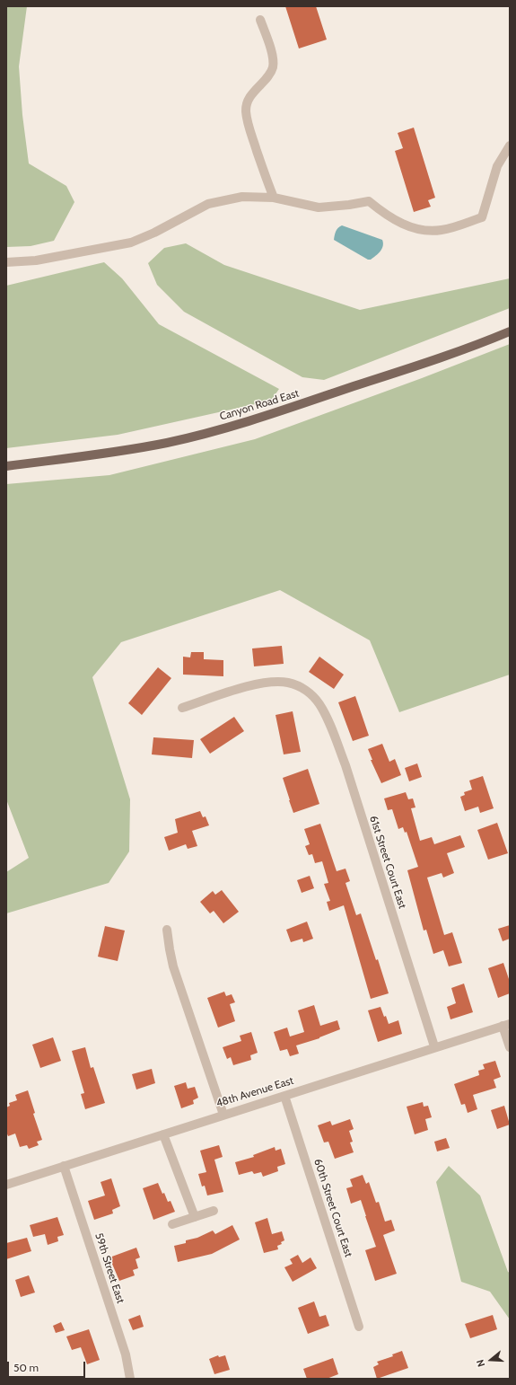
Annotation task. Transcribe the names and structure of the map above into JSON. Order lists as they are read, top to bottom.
{
  "streets": {
    "main road": ["Canyon Road East"],
    "street": [
      "61st Street Court East",
      "48th Avenue East",
      "60th Street Court East",
      "59th Street East"
    ]
  },
  "crossings": [
    ["61st Street Court East", "48th Avenue East"],
    ["48th Avenue East", "60th Street Court East"],
    ["48th Avenue East", "59th Street East"]
  ],
  "scale_bar": "50 m",
  "north": "left"
}
